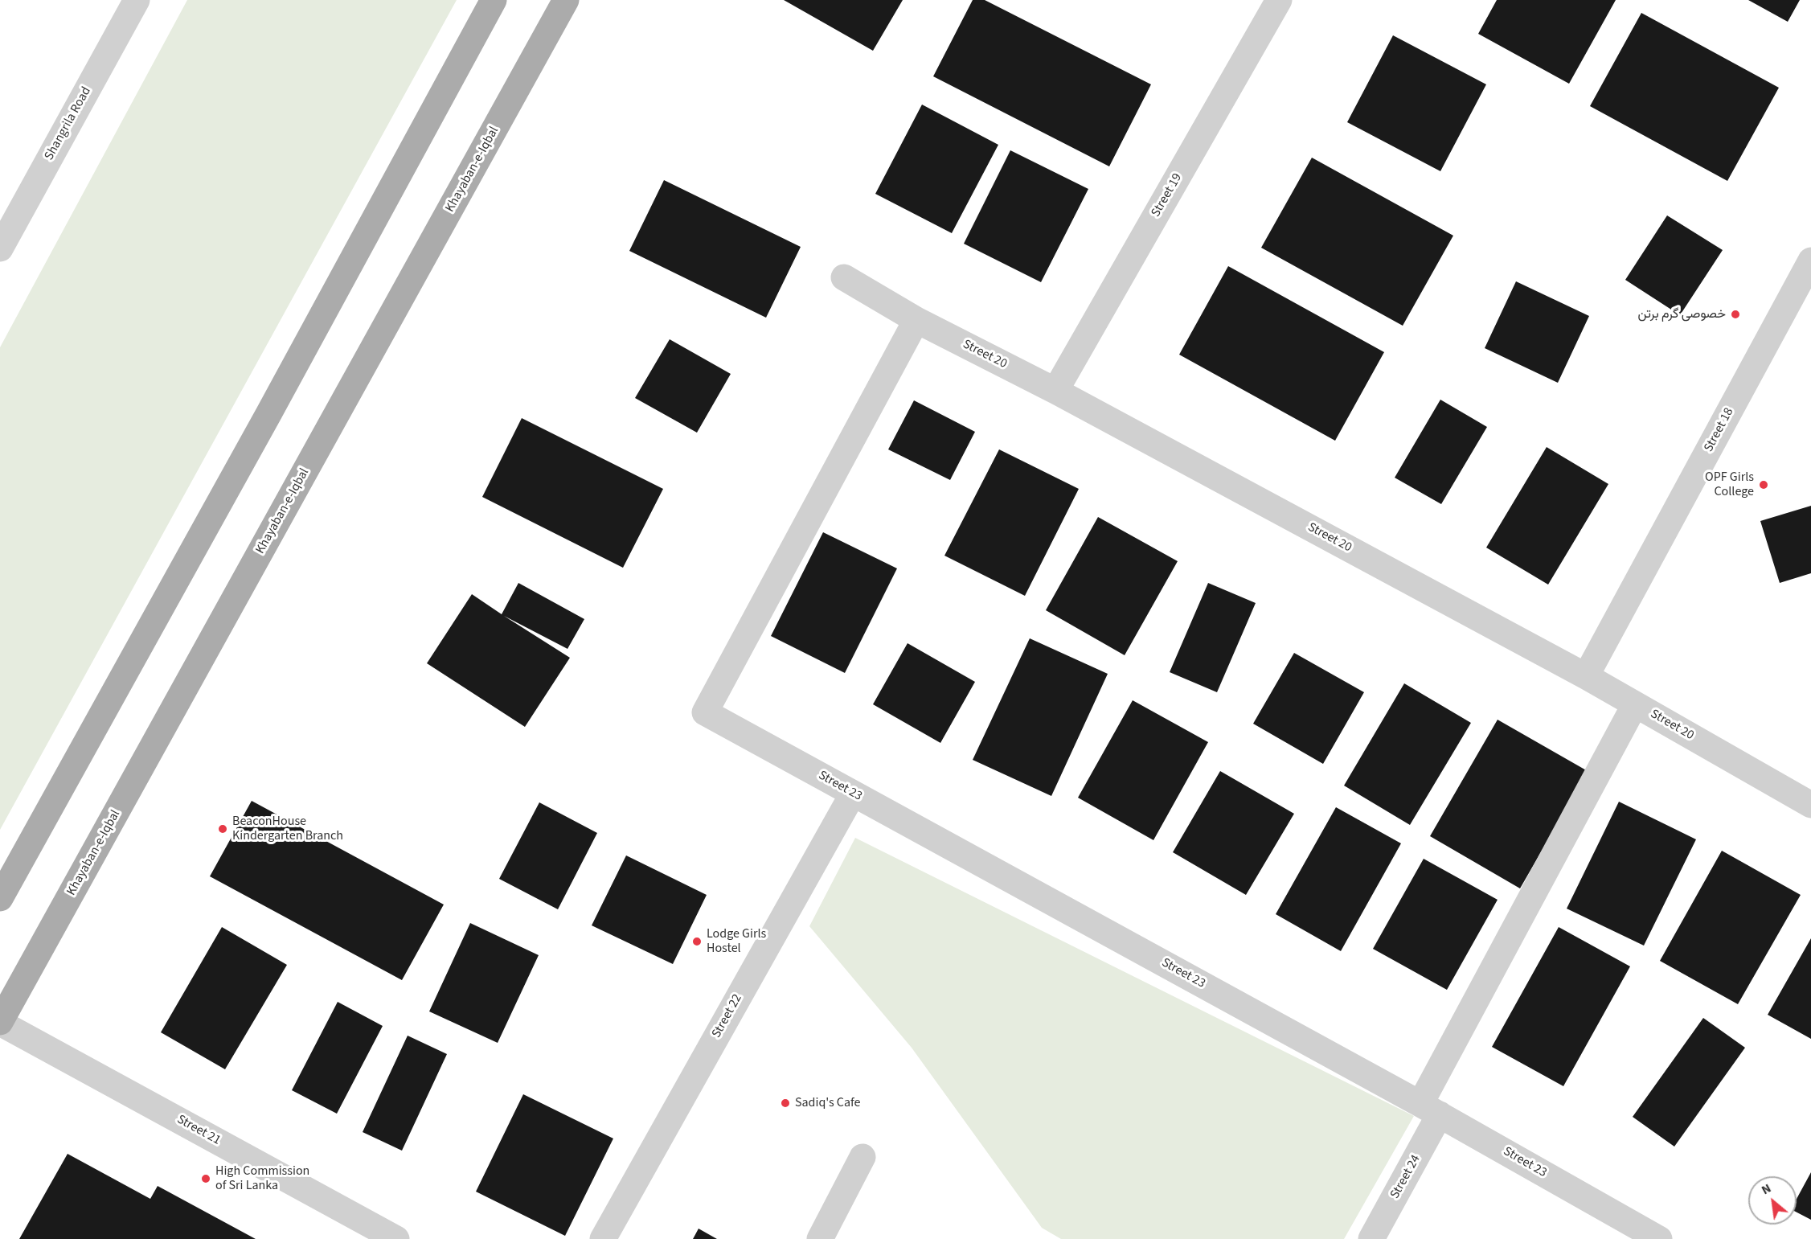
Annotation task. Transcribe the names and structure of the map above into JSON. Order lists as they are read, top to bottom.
{
  "streets": {
    "main road": ["Khayaban-e-Iqbal"],
    "street": [
      "Shangrila Road",
      "Street 19",
      "Street 20",
      "Street 18",
      "Street 23",
      "Street 22",
      "Street 21",
      "Street 24"
    ]
  },
  "crossings": [
    ["Khayaban-e-Iqbal", "Street 21"],
    ["Street 19", "Street 20"],
    ["Street 20", "Street 18"],
    ["Street 20", "Street 23"],
    ["Street 20", "Street 24"],
    ["Street 23", "Street 22"],
    ["Street 23", "Street 24"]
  ],
  "places": [
    "خصوصی گرم برتن",
    "OPF Girls College",
    "BeaconHouse Kindergarten Branch",
    "Lodge Girls Hostel",
    "Sadiq's Cafe",
    "High Commission of Sri Lanka"
  ],
  "north": "top left"
}
